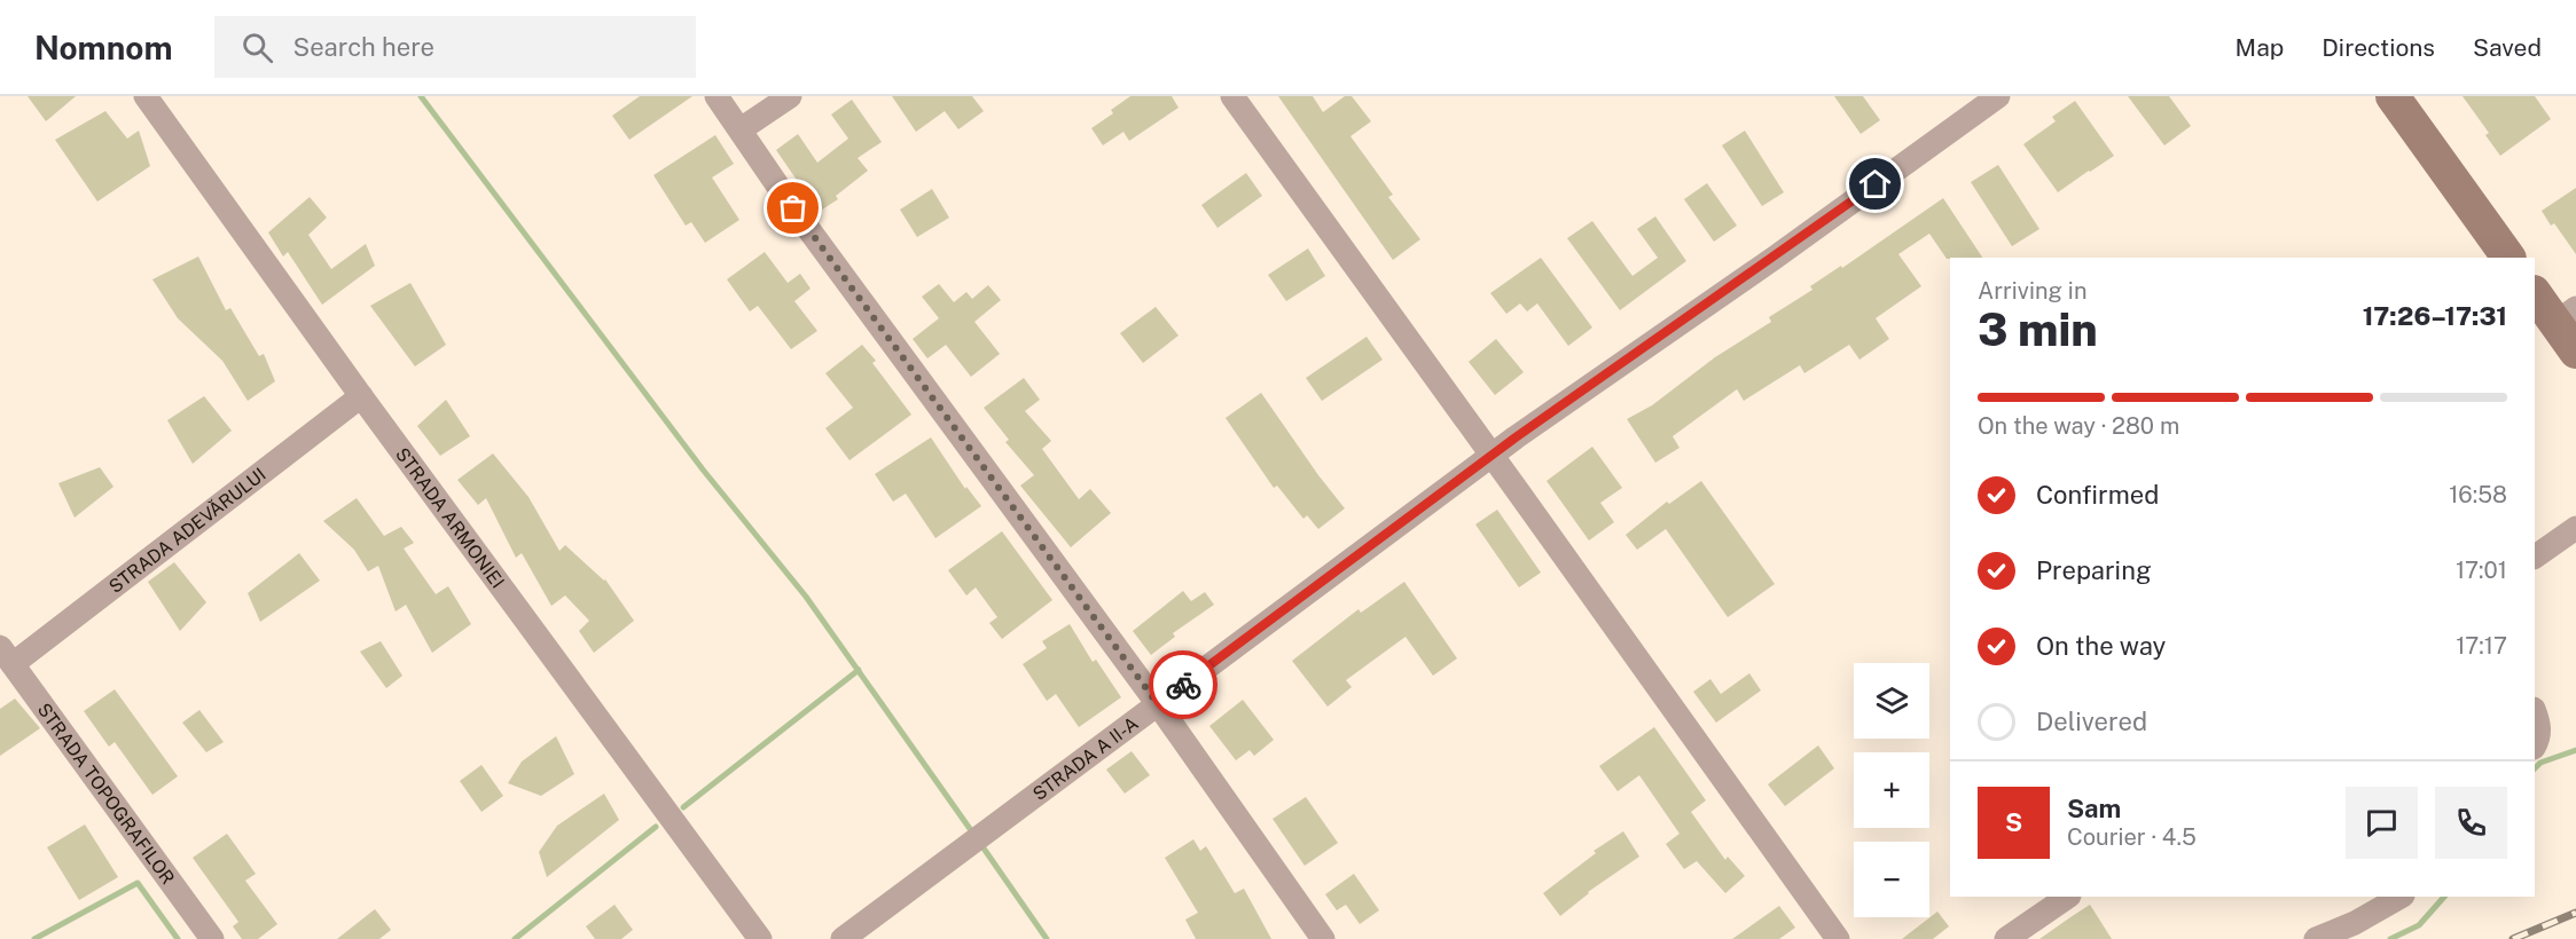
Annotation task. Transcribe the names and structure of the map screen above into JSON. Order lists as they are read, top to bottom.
{
  "streets": {
    "street": [
      "STRADA ARMONIEI",
      "STRADA ADEVĂRULUI",
      "STRADA A II-A",
      "STRADA TOPOGRAFILOR"
    ]
  },
  "crossings": [
    ["STRADA ARMONIEI", "STRADA ADEVĂRULUI"],
    ["STRADA ADEVĂRULUI", "STRADA TOPOGRAFILOR"]
  ],
  "page": {
    "header": "Nomnom",
    "search": "Search here",
    "nav": ["Map", "Directions", "Saved"],
    "heading": ["3 min", "Arriving in", "17:26–17:31"],
    "panel": ["Sam", "Courier · 4.5"],
    "bar": "On the way · 280 m",
    "list": [
      ["Confirmed", "16:58"],
      ["Preparing", "17:01"],
      ["On the way", "17:17"],
      "Delivered"
    ],
    "map_buttons": ["+", "−"],
    "round": "S"
  }
}
